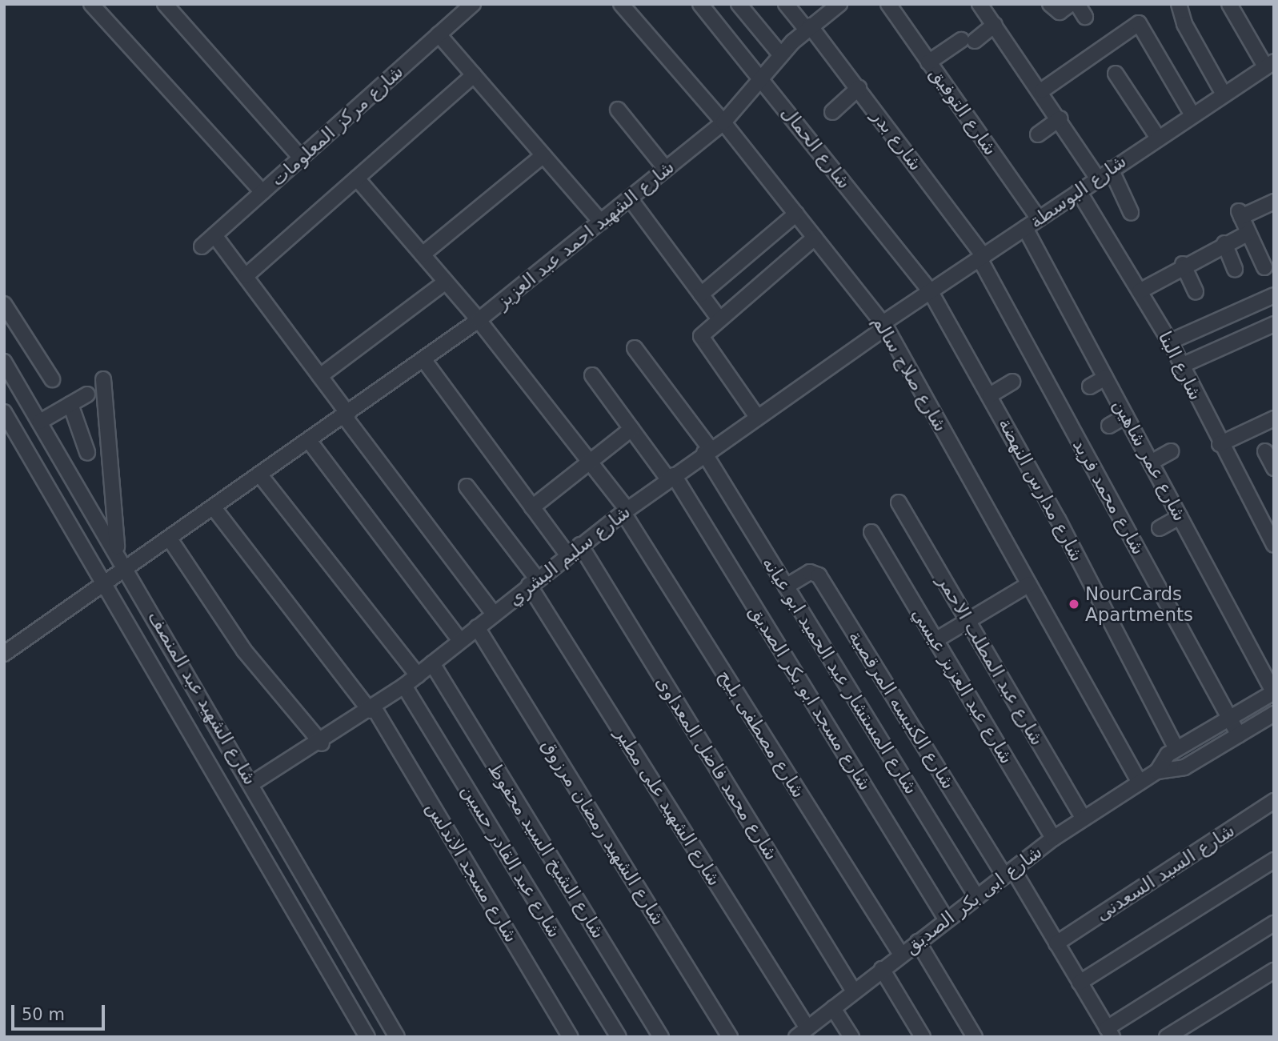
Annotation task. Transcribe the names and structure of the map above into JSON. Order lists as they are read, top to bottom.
{
  "streets": {
    "street": [
      "شارع التوفيق",
      "شارع مركز المعلومات",
      "شارع بدر",
      "شارع الحمال",
      "شارع البوسطة",
      "شارع الشهيد احمد عبد العزيز",
      "شارع البنا",
      "شارع صلاح سالم",
      "شارع عمر شاهين",
      "شارع مدارس النهضة",
      "شارع محمد فريد",
      "شارع سليم البشري",
      "شارع عبد المطلب الاحمر",
      "شارع المستشار عبد الحميد ابو عيانه",
      "شارع عبد العزيز عيسي",
      "شارع الشهيد عبد المنصف",
      "شارع مسجد ابو بكر الصديق",
      "شارع الكنيسه المرقصية",
      "شارع مصطفى بليح",
      "شارع محمد فاضل المعداوى",
      "شارع الشهيد على مطير",
      "شارع الشهيد رمضان مرزوق",
      "شارع الشيخ السيد محفوظ",
      "شارع عبد القادر حسين",
      "شارع مسجد الاندلس",
      "شارع السيد السعدنى",
      "شارع ابى بكر الصديق"
    ]
  },
  "crossings": [
    ["شارع التوفيق", "شارع البوسطة"],
    ["شارع بدر", "شارع البوسطة"],
    ["شارع بدر", "شارع الشهيد احمد عبد العزيز"],
    ["شارع بدر", "شارع محمد فريد"],
    ["شارع الحمال", "شارع البوسطة"],
    ["شارع الحمال", "شارع الشهيد احمد عبد العزيز"],
    ["شارع الحمال", "شارع مدارس النهضة"],
    ["شارع البوسطة", "شارع البنا"],
    ["شارع البوسطة", "شارع صلاح سالم"],
    ["شارع البوسطة", "شارع عمر شاهين"],
    ["شارع البوسطة", "شارع مدارس النهضة"],
    ["شارع البوسطة", "شارع محمد فريد"],
    ["شارع البوسطة", "شارع سليم البشري"],
    ["شارع الشهيد احمد عبد العزيز", "شارع صلاح سالم"],
    ["شارع الشهيد احمد عبد العزيز", "شارع الشهيد عبد المنصف"],
    ["شارع الشهيد احمد عبد العزيز", "شارع مصطفى بليح"],
    ["شارع الشهيد احمد عبد العزيز", "شارع مسجد الاندلس"],
    ["شارع صلاح سالم", "شارع سليم البشري"],
    ["شارع صلاح سالم", "شارع ابى بكر الصديق"],
    ["شارع عمر شاهين", "شارع ابى بكر الصديق"],
    ["شارع مدارس النهضة", "شارع ابى بكر الصديق"],
    ["شارع محمد فريد", "شارع ابى بكر الصديق"],
    ["شارع سليم البشري", "شارع المستشار عبد الحميد ابو عيانه"],
    ["شارع سليم البشري", "شارع الشهيد عبد المنصف"],
    ["شارع سليم البشري", "شارع مسجد ابو بكر الصديق"],
    ["شارع سليم البشري", "شارع مصطفى بليح"],
    ["شارع سليم البشري", "شارع محمد فاضل المعداوى"],
    ["شارع سليم البشري", "شارع الشهيد على مطير"],
    ["شارع سليم البشري", "شارع الشهيد رمضان مرزوق"],
    ["شارع سليم البشري", "شارع الشيخ السيد محفوظ"],
    ["شارع سليم البشري", "شارع عبد القادر حسين"],
    ["شارع سليم البشري", "شارع مسجد الاندلس"],
    ["شارع عبد المطلب الاحمر", "شارع ابى بكر الصديق"],
    ["شارع المستشار عبد الحميد ابو عيانه", "شارع الكنيسه المرقصية"],
    ["شارع المستشار عبد الحميد ابو عيانه", "شارع ابى بكر الصديق"],
    ["شارع عبد العزيز عيسي", "شارع ابى بكر الصديق"],
    ["شارع مسجد ابو بكر الصديق", "شارع ابى بكر الصديق"],
    ["شارع الكنيسه المرقصية", "شارع ابى بكر الصديق"],
    ["شارع مصطفى بليح", "شارع ابى بكر الصديق"],
    ["شارع محمد فاضل المعداوى", "شارع ابى بكر الصديق"],
    ["شارع الشهيد على مطير", "شارع ابى بكر الصديق"]
  ],
  "places": ["NourCards Apartments"],
  "scale_bar": "50 m"
}
